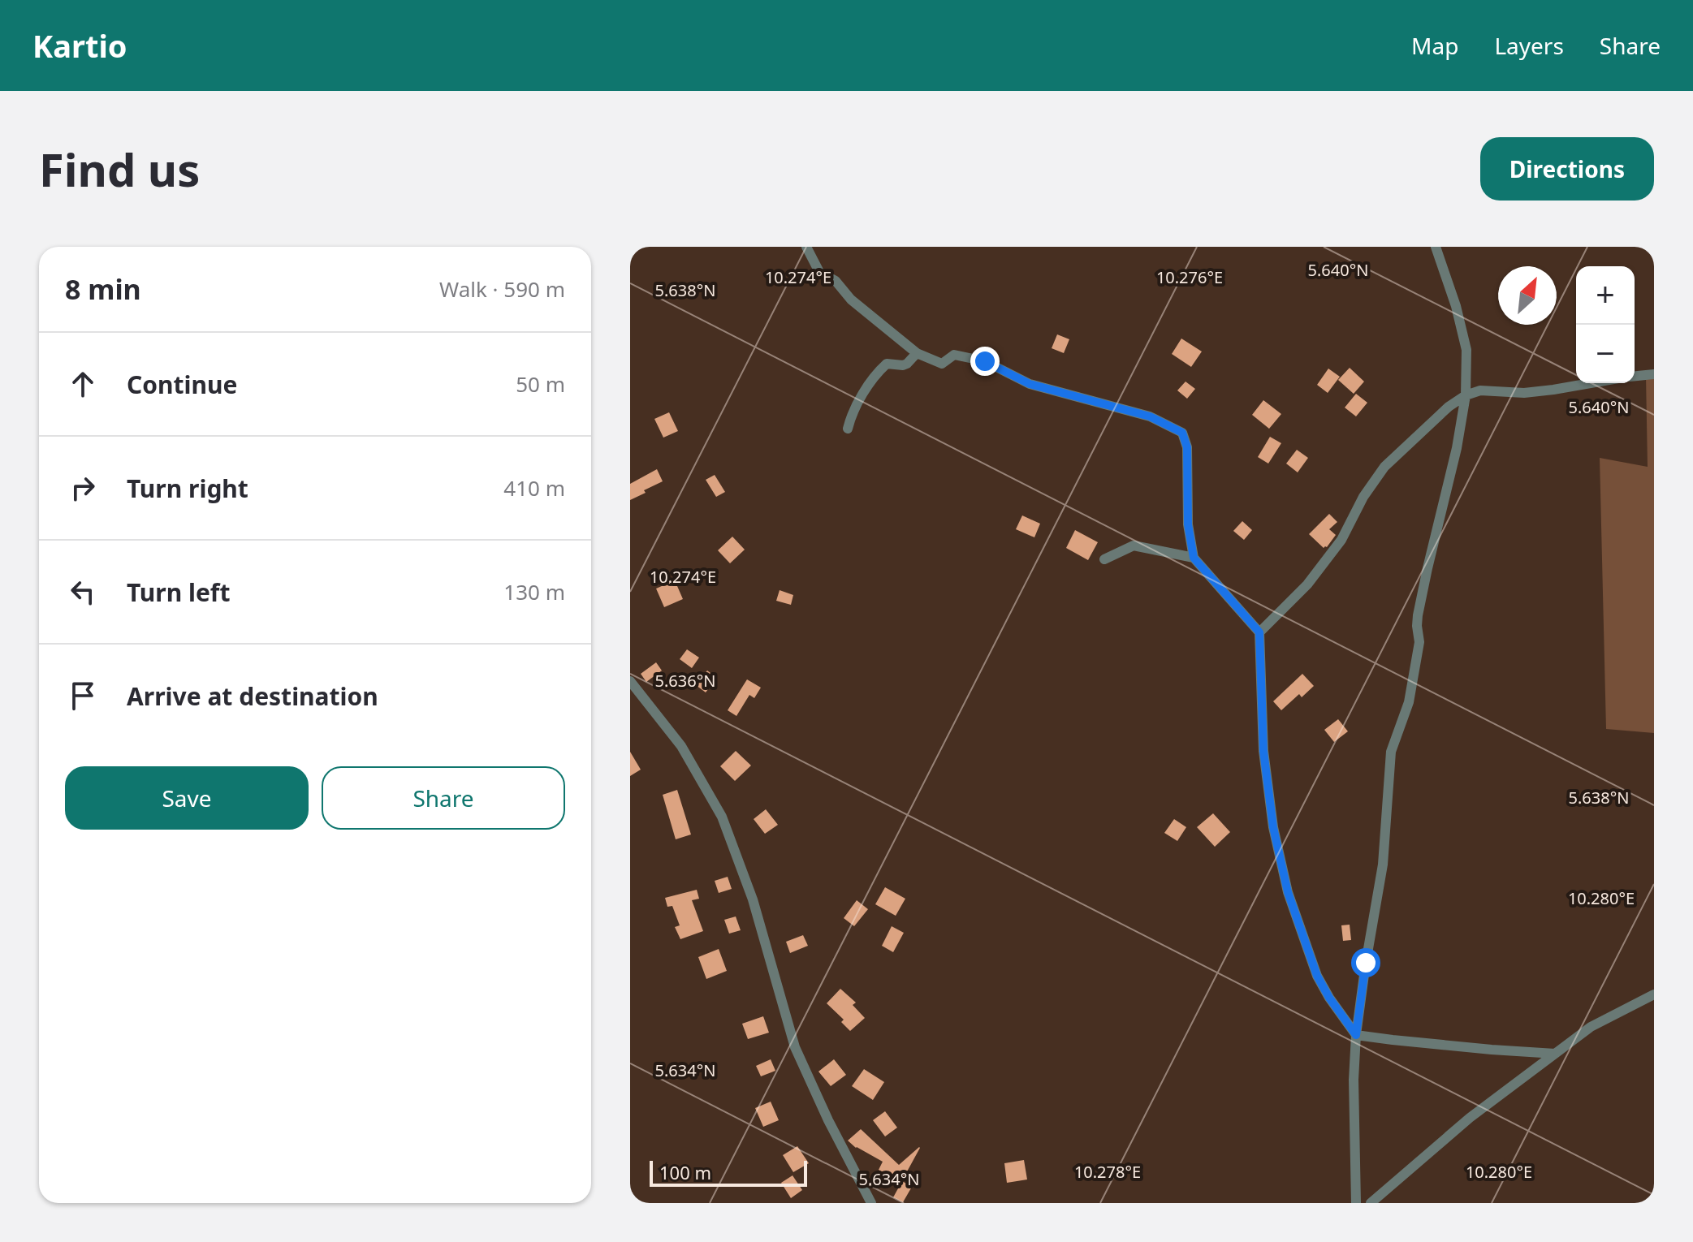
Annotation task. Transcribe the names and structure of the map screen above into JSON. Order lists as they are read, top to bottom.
{
  "scale_bar": "100 m",
  "north": "top right",
  "page": {
    "header": "Kartio",
    "nav": ["Map", "Layers", "Share"],
    "buttons": [
      "Directions",
      ["Save", "Share"]
    ],
    "title": "Find us",
    "heading": ["8 min", "Walk · 590 m"],
    "map_buttons": ["+", "−"],
    "list": [
      ["Continue", "50 m"],
      ["Turn right", "410 m"],
      ["Turn left", "130 m"],
      "Arrive at destination"
    ],
    "scale": "100 m"
  },
  "coordinates": [
    "5.640°N",
    "10.274°E",
    "10.276°E",
    "5.638°N",
    "5.636°N",
    "10.280°E",
    "5.634°N",
    "10.278°E"
  ]
}
